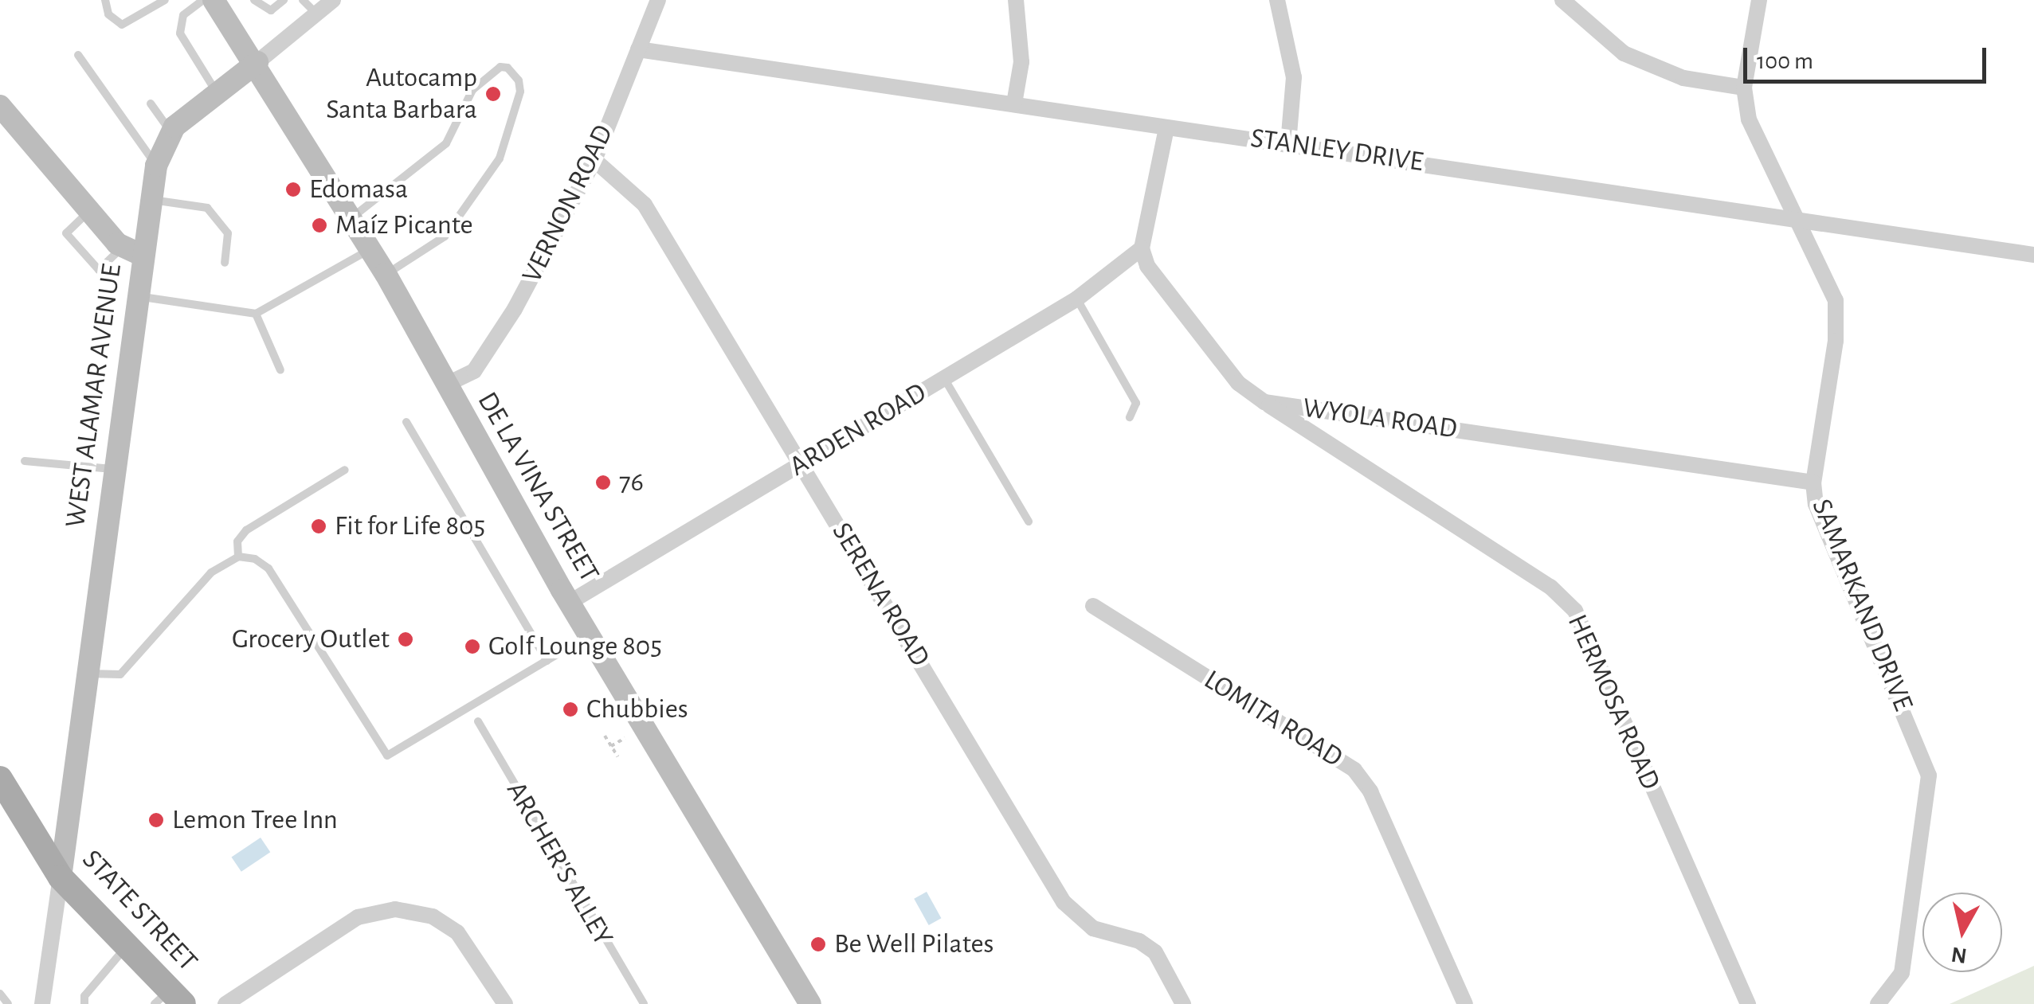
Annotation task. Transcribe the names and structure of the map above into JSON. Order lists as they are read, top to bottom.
{
  "streets": {
    "main road": ["STATE STREET"],
    "street": [
      "STANLEY DRIVE",
      "VERNON ROAD",
      "WEST ALAMAR AVENUE",
      "WYOLA ROAD",
      "ARDEN ROAD",
      "DE LA VINA STREET",
      "SERENA ROAD",
      "SAMARKAND DRIVE",
      "HERMOSA ROAD",
      "LOMITA ROAD"
    ],
    "lane": ["ARCHER'S ALLEY"]
  },
  "crossings": [
    ["STANLEY DRIVE", "VERNON ROAD"],
    ["STANLEY DRIVE", "SAMARKAND DRIVE"],
    ["VERNON ROAD", "DE LA VINA STREET"],
    ["VERNON ROAD", "SERENA ROAD"],
    ["WEST ALAMAR AVENUE", "DE LA VINA STREET"],
    ["WEST ALAMAR AVENUE", "STATE STREET"],
    ["WYOLA ROAD", "ARDEN ROAD"],
    ["WYOLA ROAD", "SAMARKAND DRIVE"],
    ["WYOLA ROAD", "HERMOSA ROAD"],
    ["ARDEN ROAD", "DE LA VINA STREET"],
    ["ARDEN ROAD", "SERENA ROAD"]
  ],
  "places": [
    "Autocamp Santa Barbara",
    "Edomasa",
    "Maíz Picante",
    "76",
    "Fit for Life 805",
    "Grocery Outlet",
    "Golf Lounge 805",
    "Chubbies",
    "Lemon Tree Inn",
    "Be Well Pilates"
  ],
  "scale_bar": "100 m",
  "north": "bottom"
}
